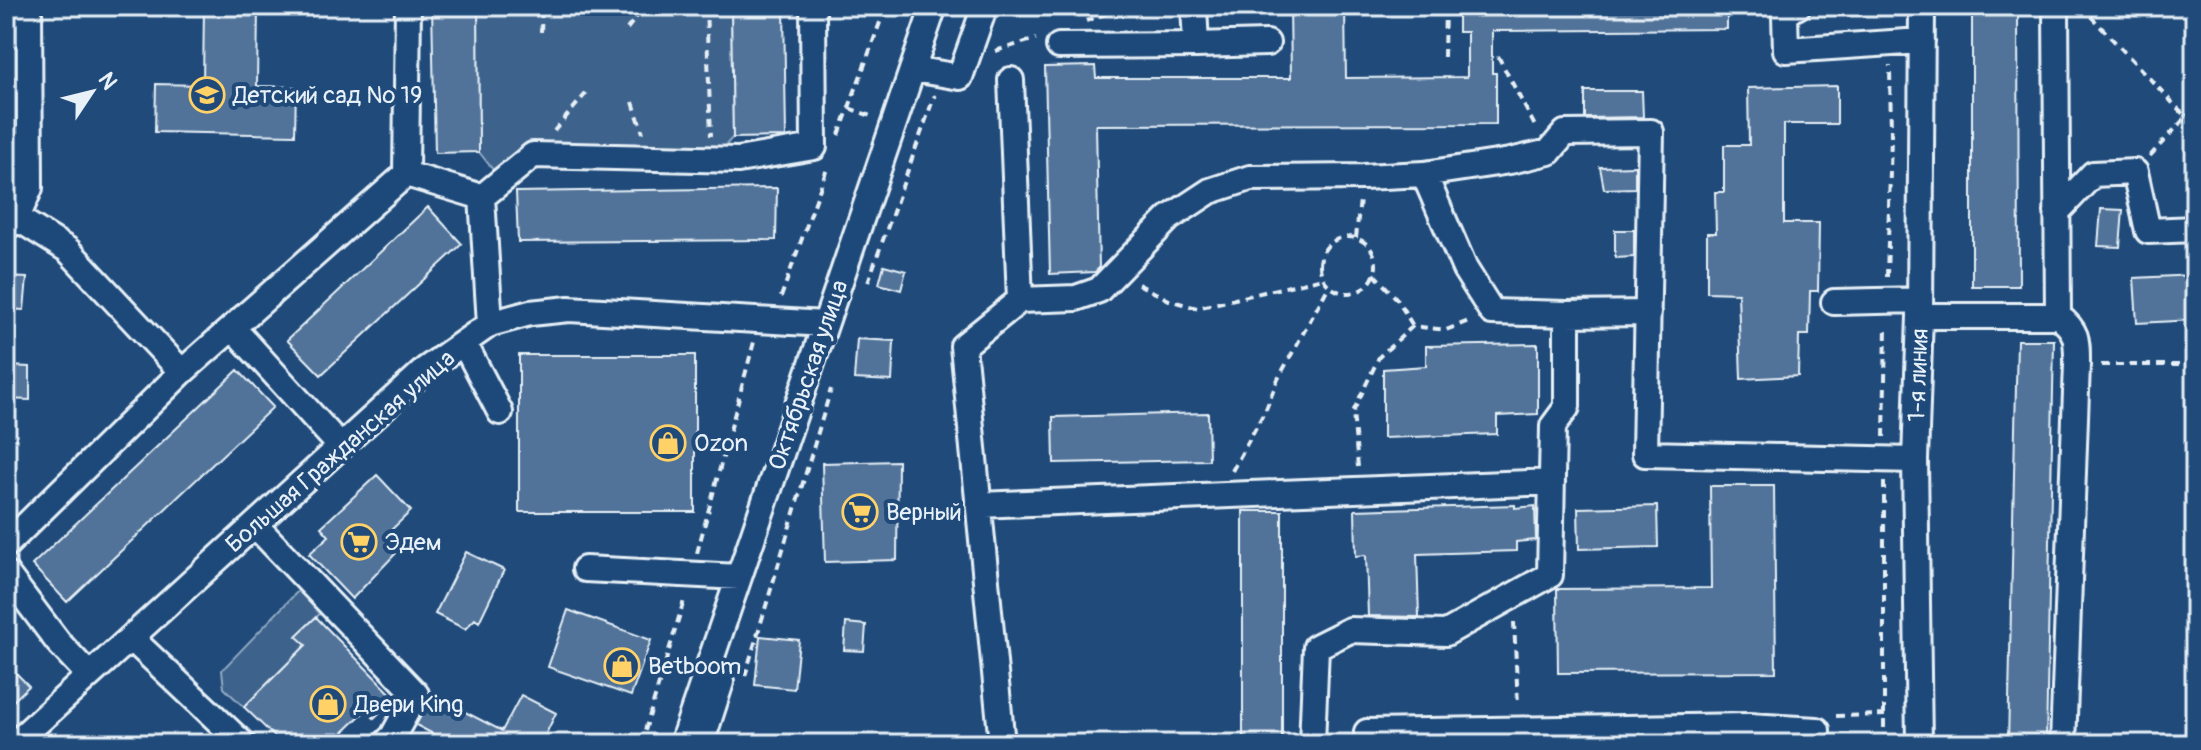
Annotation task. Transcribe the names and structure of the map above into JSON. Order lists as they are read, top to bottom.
{
  "streets": {
    "street": ["Октябрьская улица", "1-я линия", "Большая Гражданская улица"]
  },
  "crossings": [
    ["Октябрьская улица", "Большая Гражданская улица"]
  ],
  "places": {
    "school or university": ["Детский сад № 19"],
    "shop": ["Ozon", "Betboom", "Двери King"],
    "supermarket": ["Верный", "Эдем"]
  },
  "north": "top right"
}
